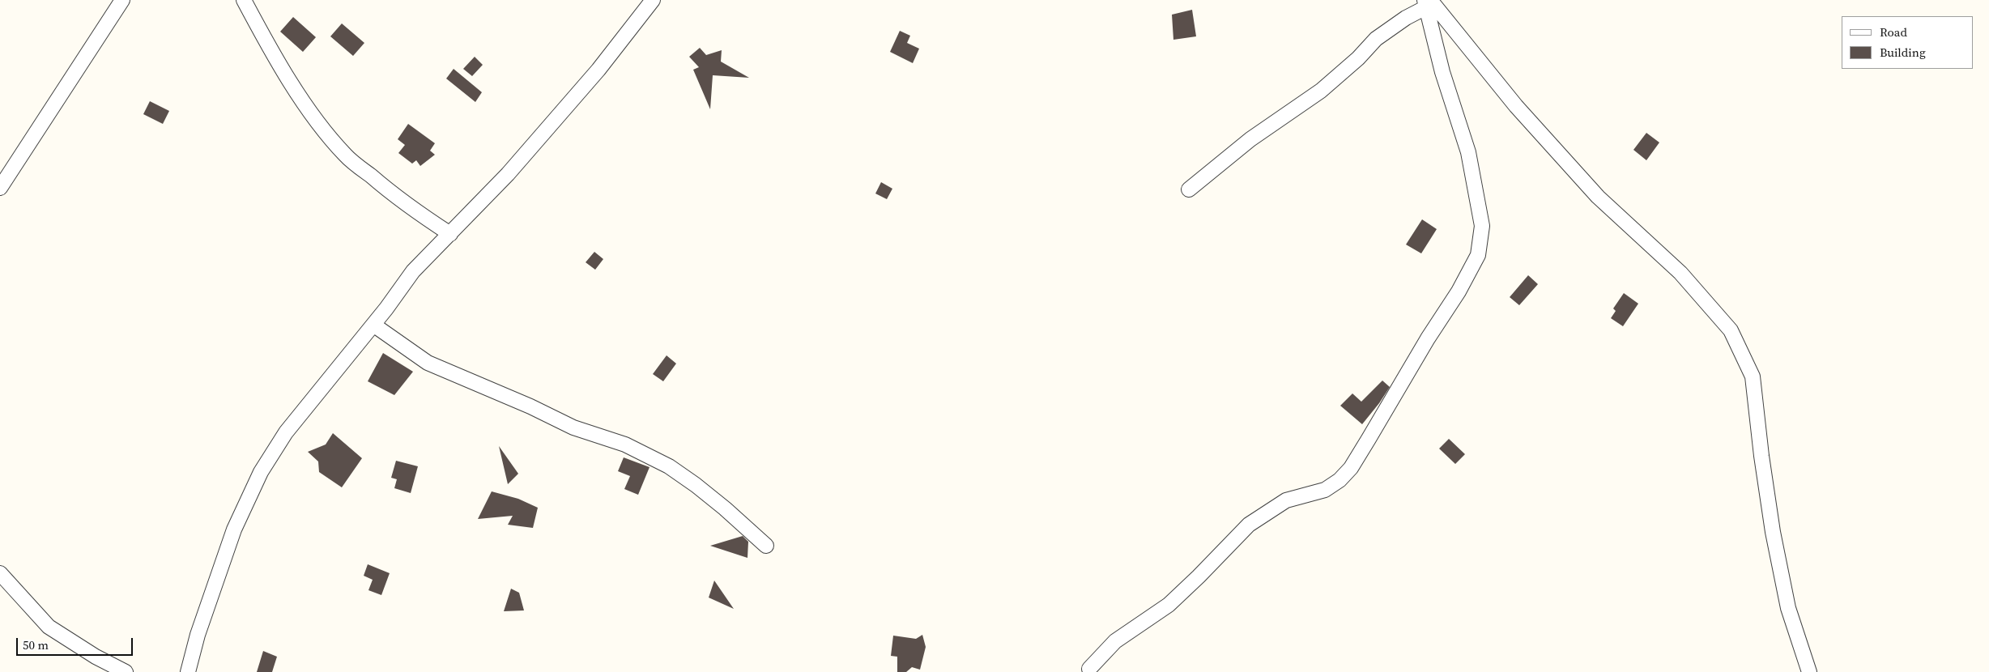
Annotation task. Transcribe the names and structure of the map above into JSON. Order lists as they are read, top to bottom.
{
  "legend": ["Road", "Building"],
  "scale_bar": "50 m"
}
